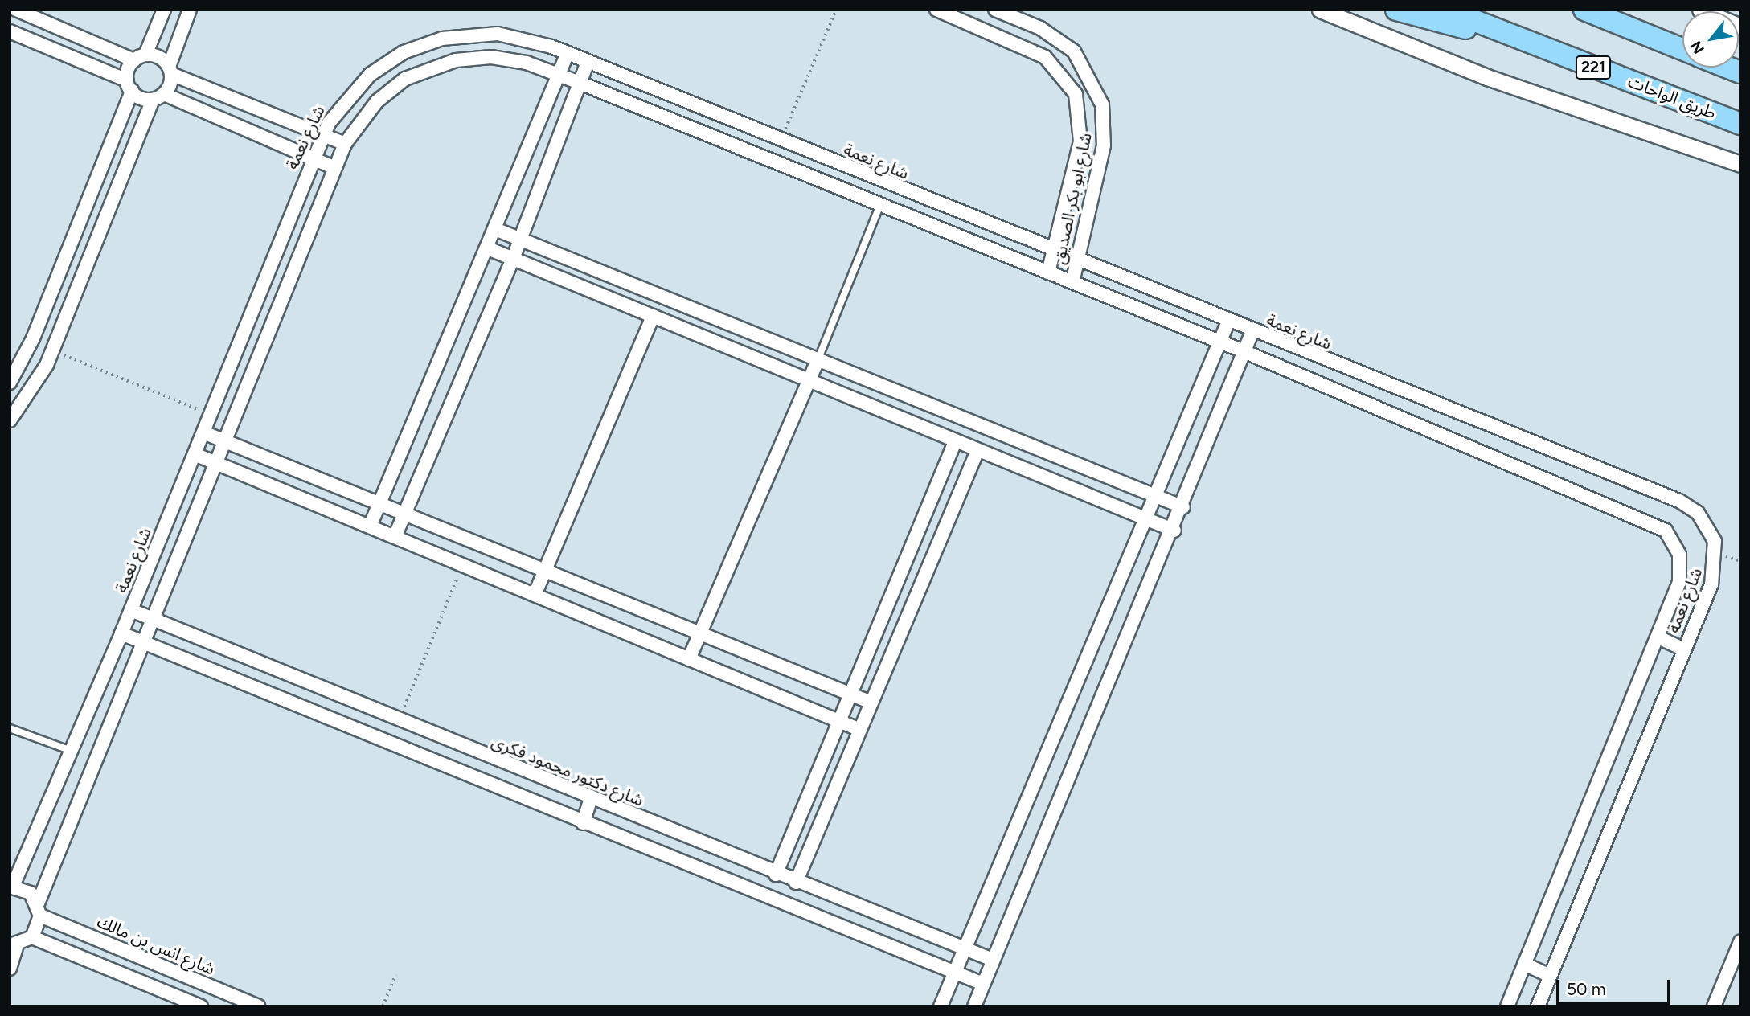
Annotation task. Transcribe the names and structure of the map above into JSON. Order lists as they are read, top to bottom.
{
  "streets": {
    "highway": ["221", "طريق الواحات"],
    "street": [
      "شارع نعمة",
      "شارع ابو بكر الصديق",
      "شارع دكتور محمود فكرى",
      "شارع انس بن مالك"
    ]
  },
  "crossings": [
    ["شارع نعمة", "شارع ابو بكر الصديق"],
    ["شارع نعمة", "شارع دكتور محمود فكرى"],
    ["شارع نعمة", "شارع انس بن مالك"]
  ],
  "scale_bar": "50 m",
  "north": "bottom left"
}
